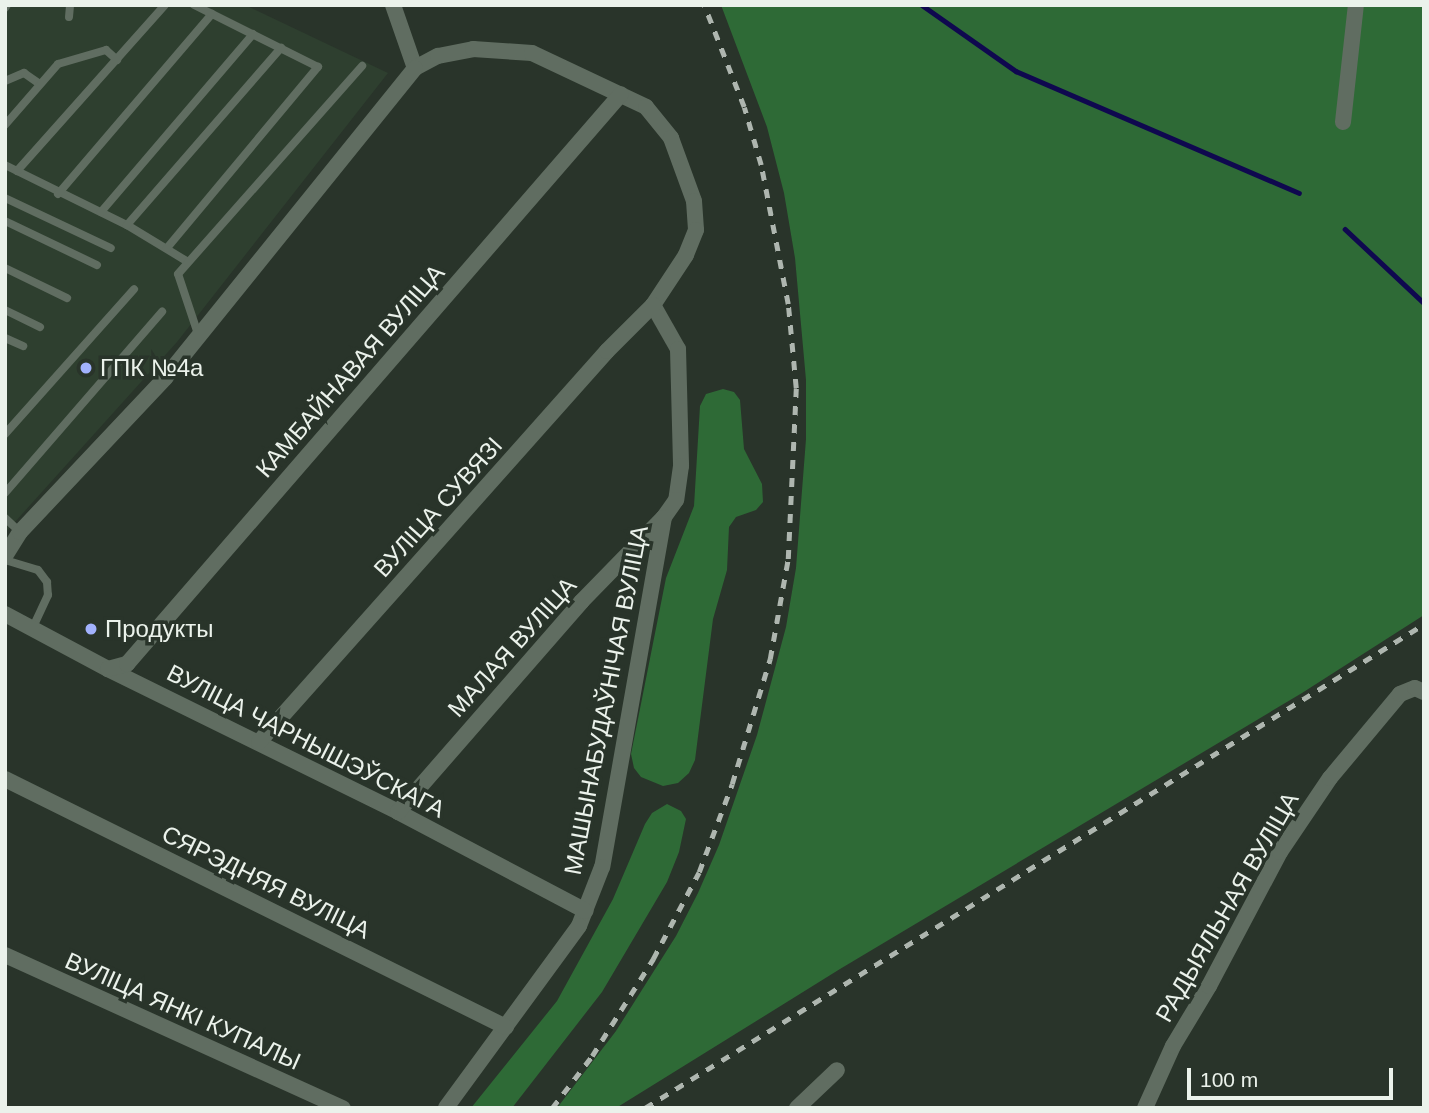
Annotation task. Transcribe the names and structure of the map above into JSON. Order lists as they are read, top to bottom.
{
  "streets": {
    "street": [
      "КАМБАЙНАВАЯ ВУЛІЦА",
      "ВУЛІЦА СУВЯЗІ",
      "МАЛАЯ ВУЛІЦА",
      "МАШЫНАБУДАЎНІЧАЯ ВУЛІЦА",
      "ВУЛІЦА ЧАРНЫШЭЎСКАГА",
      "СЯРЭДНЯЯ ВУЛІЦА",
      "РАДЫЯЛЬНАЯ ВУЛІЦА",
      "ВУЛІЦА ЯНКІ КУПАЛЫ"
    ]
  },
  "crossings": [
    ["КАМБАЙНАВАЯ ВУЛІЦА", "ВУЛІЦА ЧАРНЫШЭЎСКАГА"],
    ["ВУЛІЦА СУВЯЗІ", "МАШЫНАБУДАЎНІЧАЯ ВУЛІЦА"],
    ["ВУЛІЦА СУВЯЗІ", "ВУЛІЦА ЧАРНЫШЭЎСКАГА"],
    ["МАЛАЯ ВУЛІЦА", "МАШЫНАБУДАЎНІЧАЯ ВУЛІЦА"],
    ["МАЛАЯ ВУЛІЦА", "ВУЛІЦА ЧАРНЫШЭЎСКАГА"],
    ["МАШЫНАБУДАЎНІЧАЯ ВУЛІЦА", "ВУЛІЦА ЧАРНЫШЭЎСКАГА"],
    ["МАШЫНАБУДАЎНІЧАЯ ВУЛІЦА", "СЯРЭДНЯЯ ВУЛІЦА"]
  ],
  "places": ["ГПК №4а", "Продукты"],
  "scale_bar": "100 m"
}
